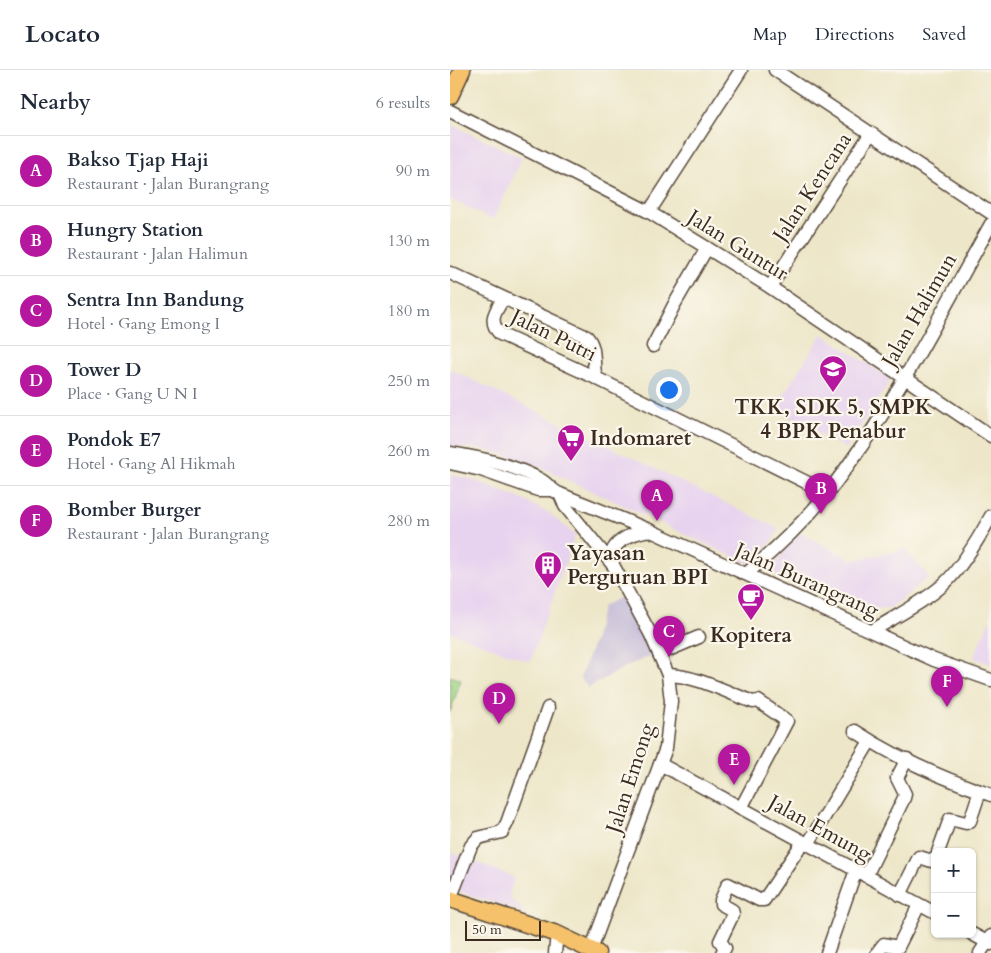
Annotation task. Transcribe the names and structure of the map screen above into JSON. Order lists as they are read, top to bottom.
{
  "streets": {
    "street": [
      "Jalan Kencana",
      "Jalan Guntur",
      "Jalan Halimun",
      "Jalan Putri",
      "Jalan Burangrang",
      "Jalan Emong",
      "Jalan Emung"
    ]
  },
  "crossings": [
    ["Jalan Kencana", "Jalan Guntur"],
    ["Jalan Guntur", "Jalan Halimun"],
    ["Jalan Halimun", "Jalan Putri"],
    ["Jalan Halimun", "Jalan Burangrang"],
    ["Jalan Burangrang", "Jalan Emong"],
    ["Jalan Emong", "Jalan Emung"]
  ],
  "places": {
    "school or university": ["TKK, SDK 5, SMPK 4 BPK Penabur"],
    "supermarket": ["Indomaret"],
    "building": ["Yayasan Perguruan BPI"],
    "cafe": ["Kopitera"]
  },
  "scale_bar": "50 m",
  "page": {
    "header": "Locato",
    "nav": ["Map", "Directions", "Saved"],
    "heading": ["Nearby", "6 results"],
    "list": [
      {
        "mark": "A",
        "name": "Bakso Tjap Haji",
        "note": "Restaurant · Jalan Burangrang",
        "value": "90 m"
      },
      {
        "mark": "B",
        "name": "Hungry Station",
        "note": "Restaurant · Jalan Halimun",
        "value": "130 m"
      },
      {
        "mark": "C",
        "name": "Sentra Inn Bandung",
        "note": "Hotel · Gang Emong I",
        "value": "180 m"
      },
      {
        "mark": "D",
        "name": "Tower D",
        "note": "Place · Gang U N I",
        "value": "250 m"
      },
      {
        "mark": "E",
        "name": "Pondok E7",
        "note": "Hotel · Gang Al Hikmah",
        "value": "260 m"
      },
      {
        "mark": "F",
        "name": "Bomber Burger",
        "note": "Restaurant · Jalan Burangrang",
        "value": "280 m"
      }
    ],
    "pins": [
      "B",
      "A",
      "C",
      "F",
      "D",
      "E"
    ],
    "map_buttons": ["+", "−"],
    "scale": "50 m"
  }
}
